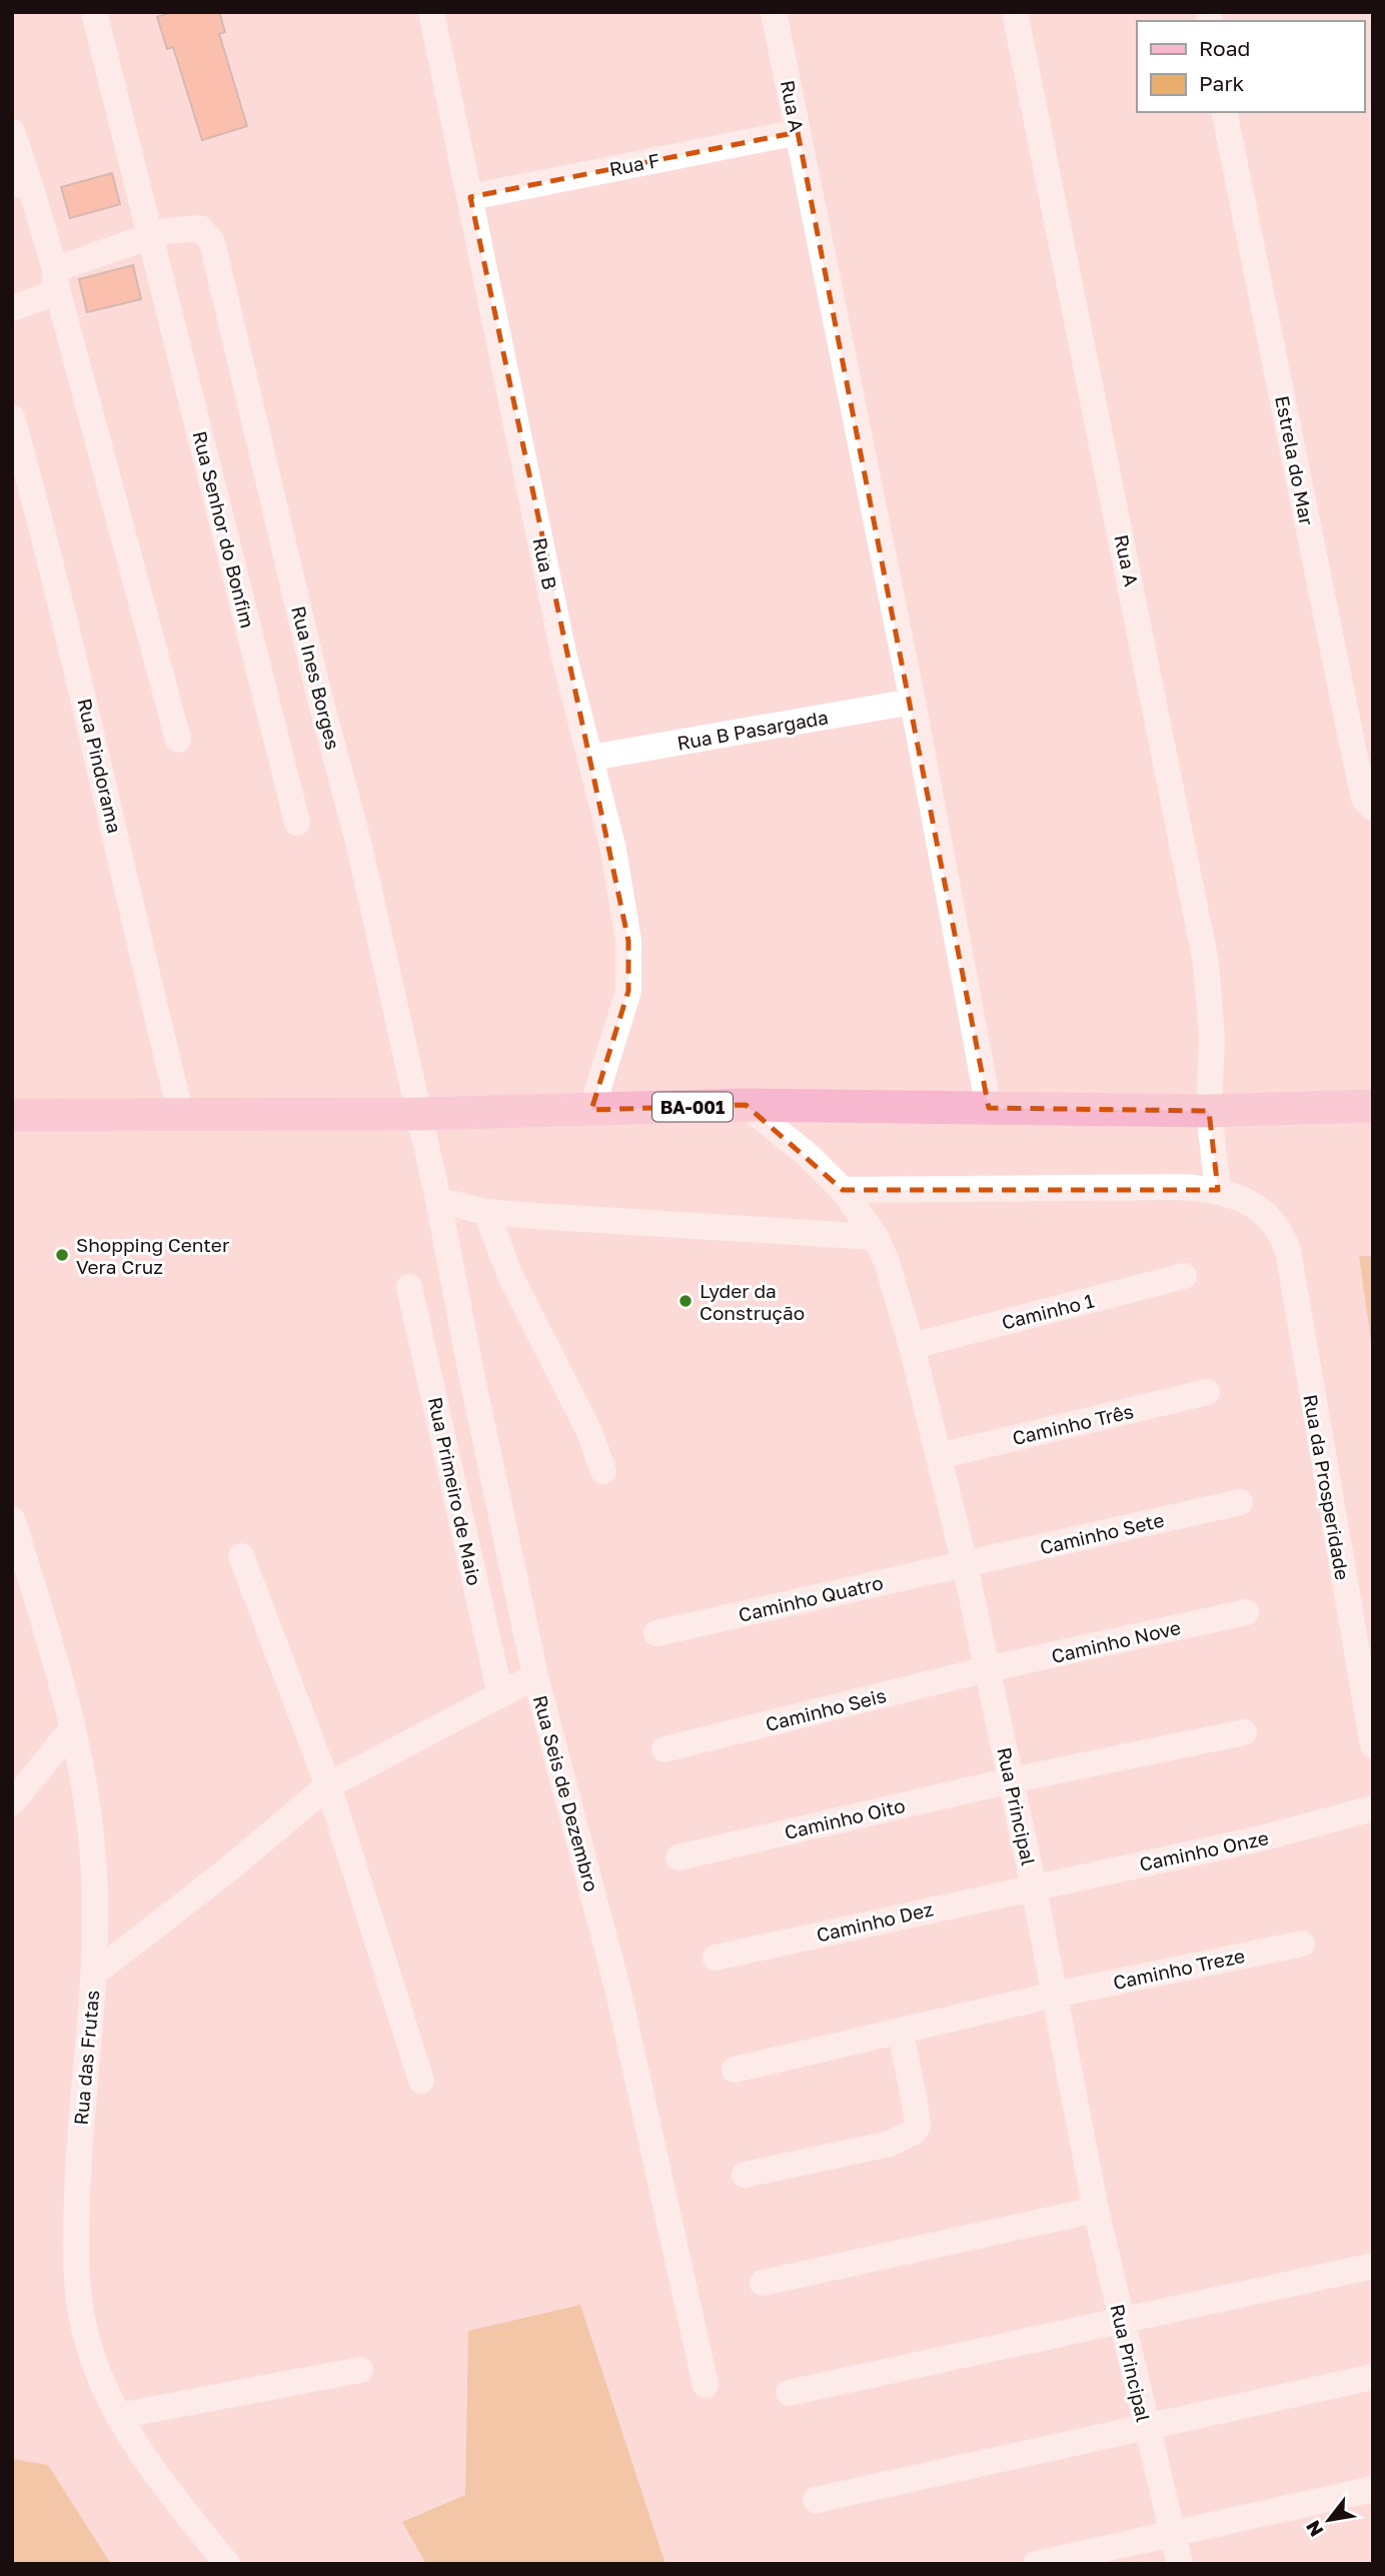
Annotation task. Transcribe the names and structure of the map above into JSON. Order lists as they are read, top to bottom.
{
  "streets": {
    "main road": ["BA-001"],
    "street": [
      "Rua A",
      "Rua F",
      "Estrela do Mar",
      "Rua Senhor do Bonfim",
      "Rua B",
      "Rua Ines Borges",
      "Rua B Pasargada",
      "Rua Pindorama",
      "Caminho 1",
      "Caminho Três",
      "Rua da Prosperidade",
      "Rua Primeiro de Maio",
      "Caminho Sete",
      "Caminho Quatro",
      "Caminho Nove",
      "Caminho Seis",
      "Rua Seis de Dezembro",
      "Rua Principal",
      "Caminho Oito",
      "Caminho Onze",
      "Caminho Dez",
      "Caminho Treze",
      "Rua das Frutas"
    ]
  },
  "crossings": [
    ["Rua A", "Rua F"],
    ["Rua A", "Rua B Pasargada"],
    ["Rua A", "BA-001"],
    ["Rua A", "Rua da Prosperidade"],
    ["Rua F", "Rua B"],
    ["Rua Senhor do Bonfim", "Rua Ines Borges"],
    ["Rua B", "Rua B Pasargada"],
    ["Rua B", "BA-001"],
    ["Rua Ines Borges", "BA-001"],
    ["Rua Ines Borges", "Rua Seis de Dezembro"],
    ["Rua Pindorama", "BA-001"],
    ["BA-001", "Rua Principal"],
    ["Caminho 1", "Rua Principal"],
    ["Caminho Três", "Rua Principal"],
    ["Caminho Sete", "Caminho Quatro"],
    ["Caminho Sete", "Rua Principal"],
    ["Caminho Quatro", "Rua Principal"],
    ["Caminho Nove", "Caminho Seis"],
    ["Caminho Nove", "Rua Principal"],
    ["Caminho Seis", "Rua Principal"],
    ["Rua Principal", "Caminho Oito"],
    ["Rua Principal", "Caminho Onze"],
    ["Rua Principal", "Caminho Dez"],
    ["Rua Principal", "Caminho Treze"],
    ["Caminho Onze", "Caminho Dez"]
  ],
  "places": ["Shopping Center Vera Cruz", "Lyder da Construção"],
  "legend": ["Road", "Park"],
  "north": "bottom left"
}
